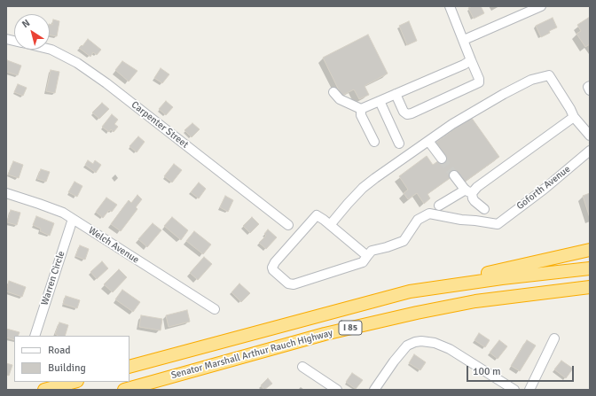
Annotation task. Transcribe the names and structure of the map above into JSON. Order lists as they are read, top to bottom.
{
  "streets": {
    "highway": ["I 85", "Senator Marshall Arthur Rauch Highway"],
    "street": [
      "Carpenter Street",
      "Goforth Avenue",
      "Welch Avenue",
      "Warren Circle"
    ]
  },
  "crossings": [
    ["Welch Avenue", "Warren Circle"]
  ],
  "legend": ["Road", "Building"],
  "scale_bar": "100 m",
  "north": "top left"
}
